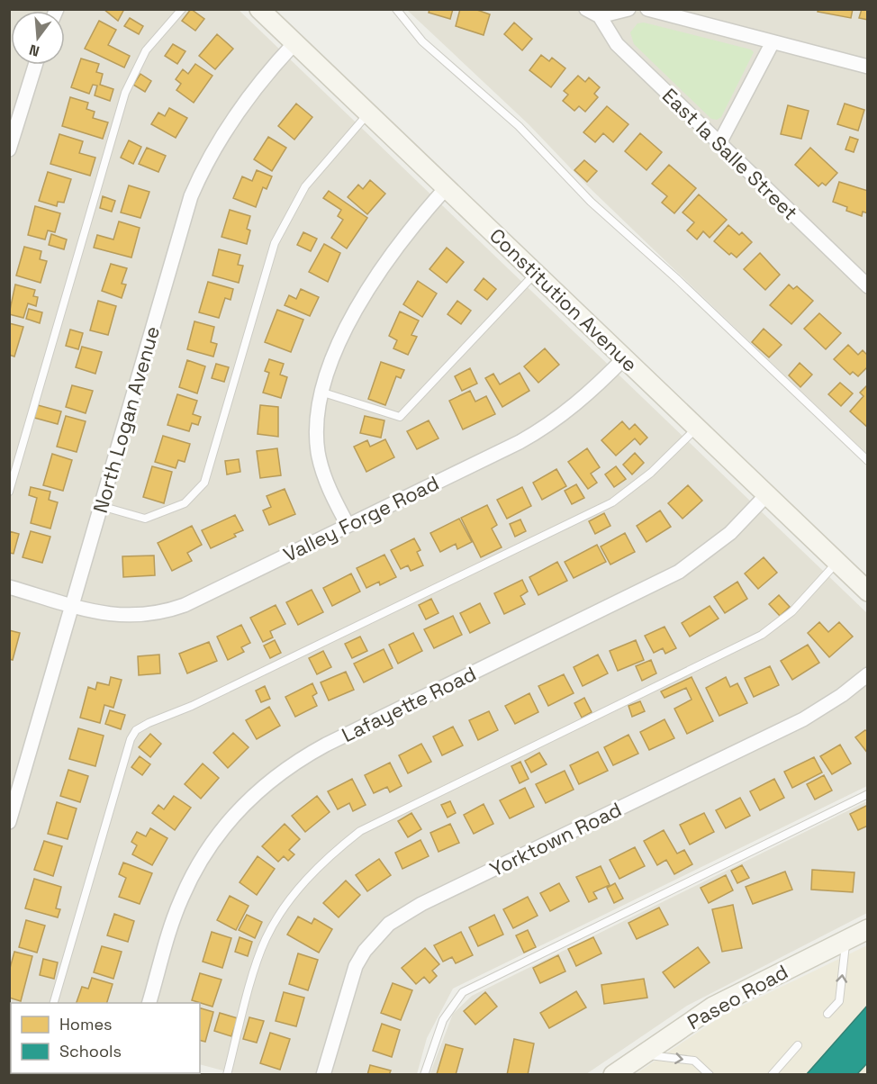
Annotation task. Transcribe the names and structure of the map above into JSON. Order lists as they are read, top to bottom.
{
  "streets": {
    "main road": ["Constitution Avenue", "Paseo Road"],
    "street": [
      "East la Salle Street",
      "North Logan Avenue",
      "Valley Forge Road",
      "Lafayette Road",
      "Yorktown Road"
    ]
  },
  "crossings": [
    ["Constitution Avenue", "North Logan Avenue"],
    ["Constitution Avenue", "Valley Forge Road"],
    ["Constitution Avenue", "Lafayette Road"],
    ["North Logan Avenue", "Valley Forge Road"]
  ],
  "legend": ["Homes", "Schools"],
  "north": "bottom"
}
